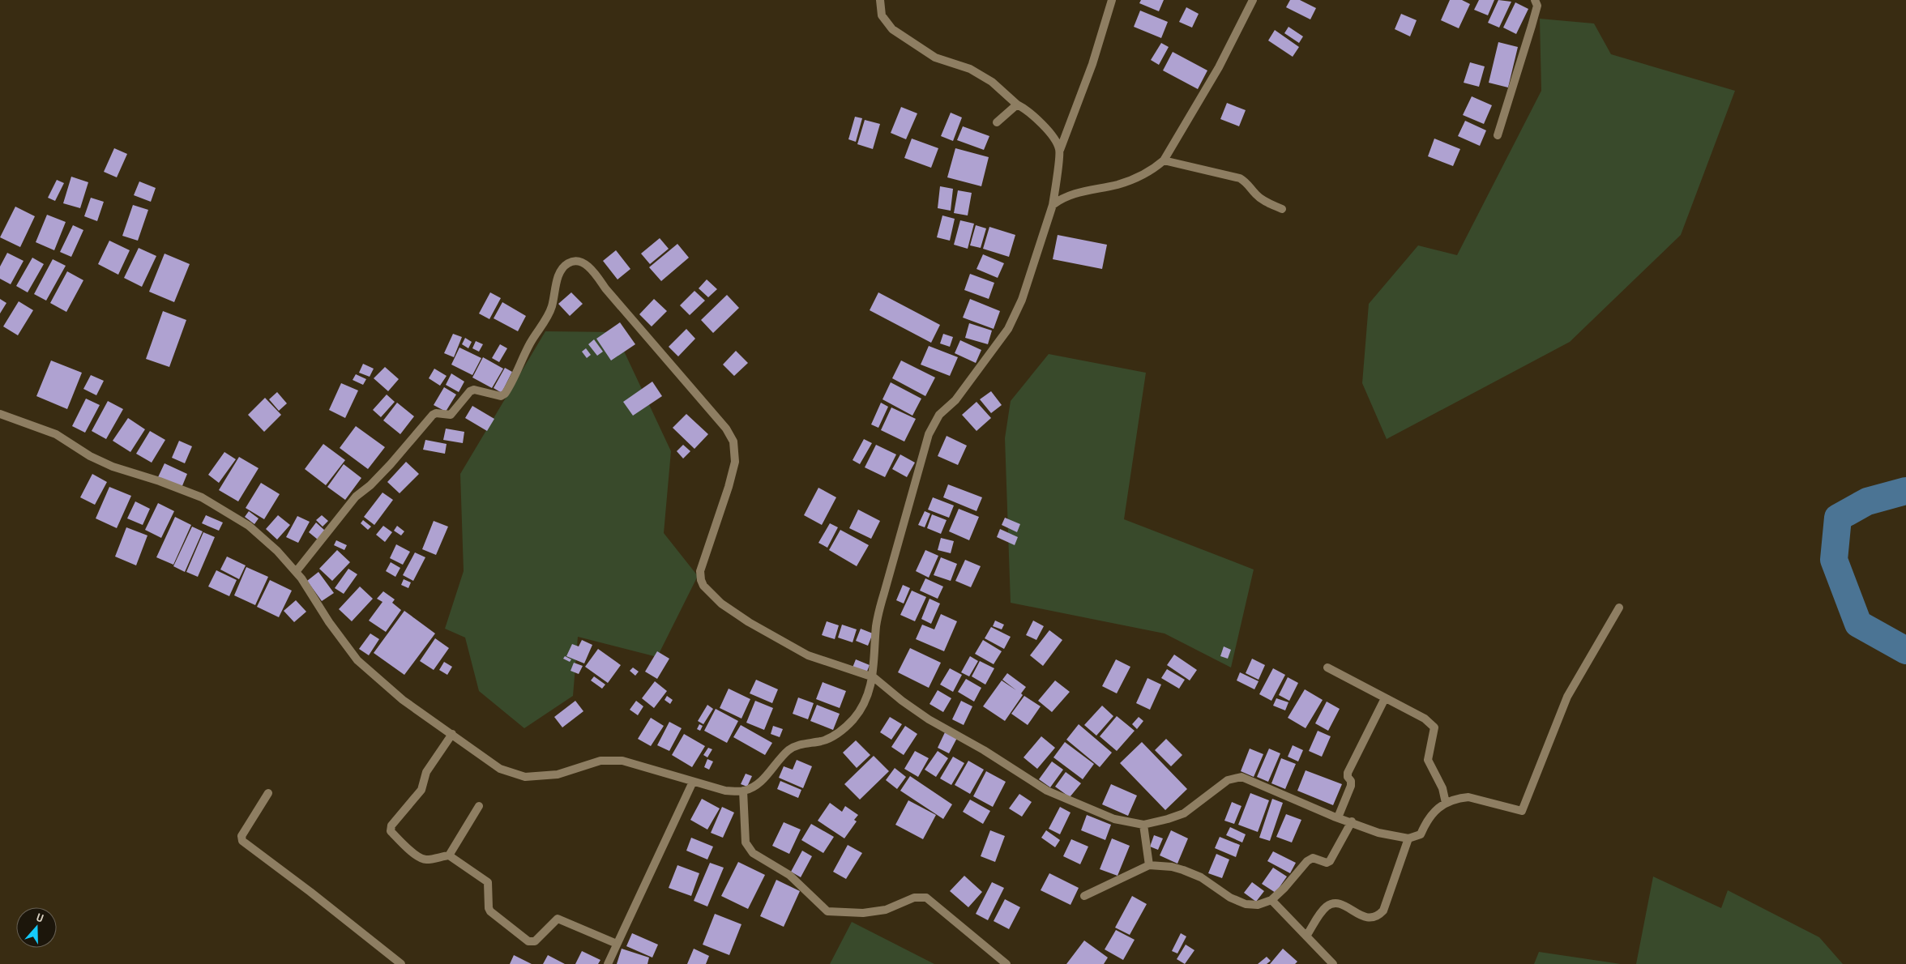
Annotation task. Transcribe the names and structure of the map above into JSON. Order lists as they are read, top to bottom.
{
  "north": "top"
}
